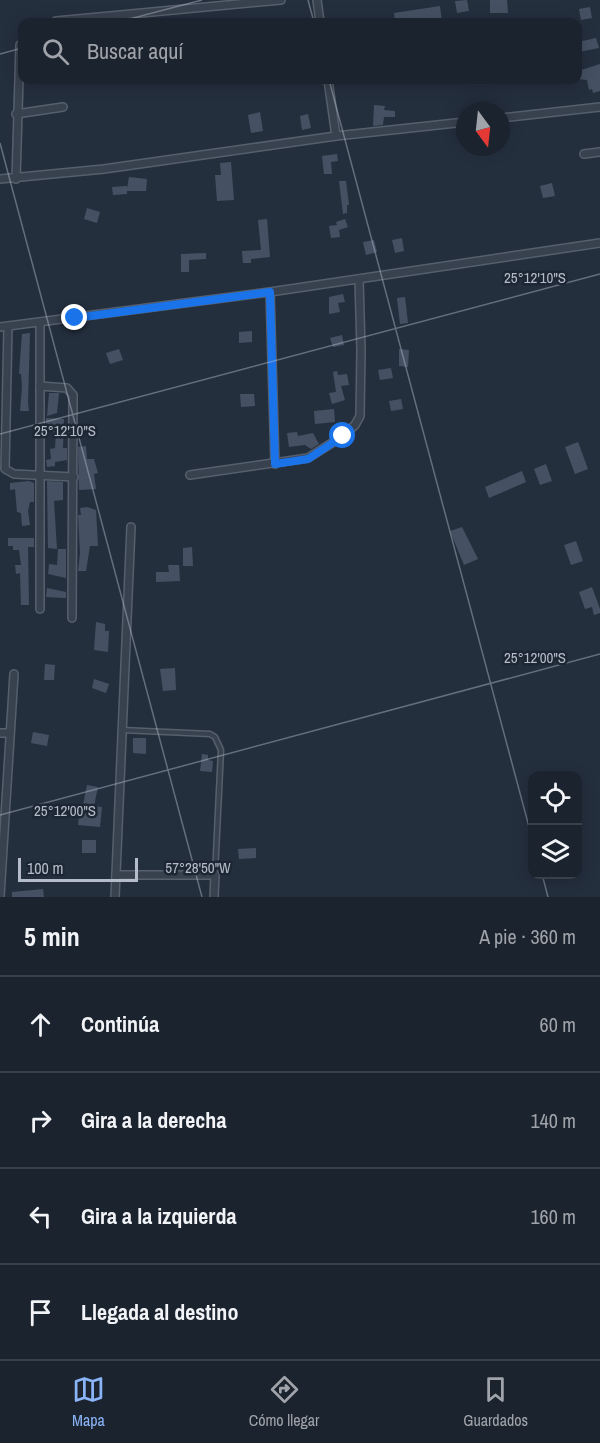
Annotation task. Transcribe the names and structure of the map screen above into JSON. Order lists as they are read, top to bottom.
{
  "scale_bar": "100 m",
  "north": "bottom",
  "page": {
    "search": "Buscar aquí",
    "scale": "100 m",
    "heading": ["5 min", "A pie · 360 m"],
    "list": [
      ["Continúa", "60 m"],
      ["Gira a la derecha", "140 m"],
      ["Gira a la izquierda", "160 m"],
      "Llegada al destino"
    ],
    "nav": ["Mapa", "Cómo llegar", "Guardados"]
  },
  "coordinates": ["25°12'10\"S", "25°12'00\"S", "57°28'50\"W"]
}
